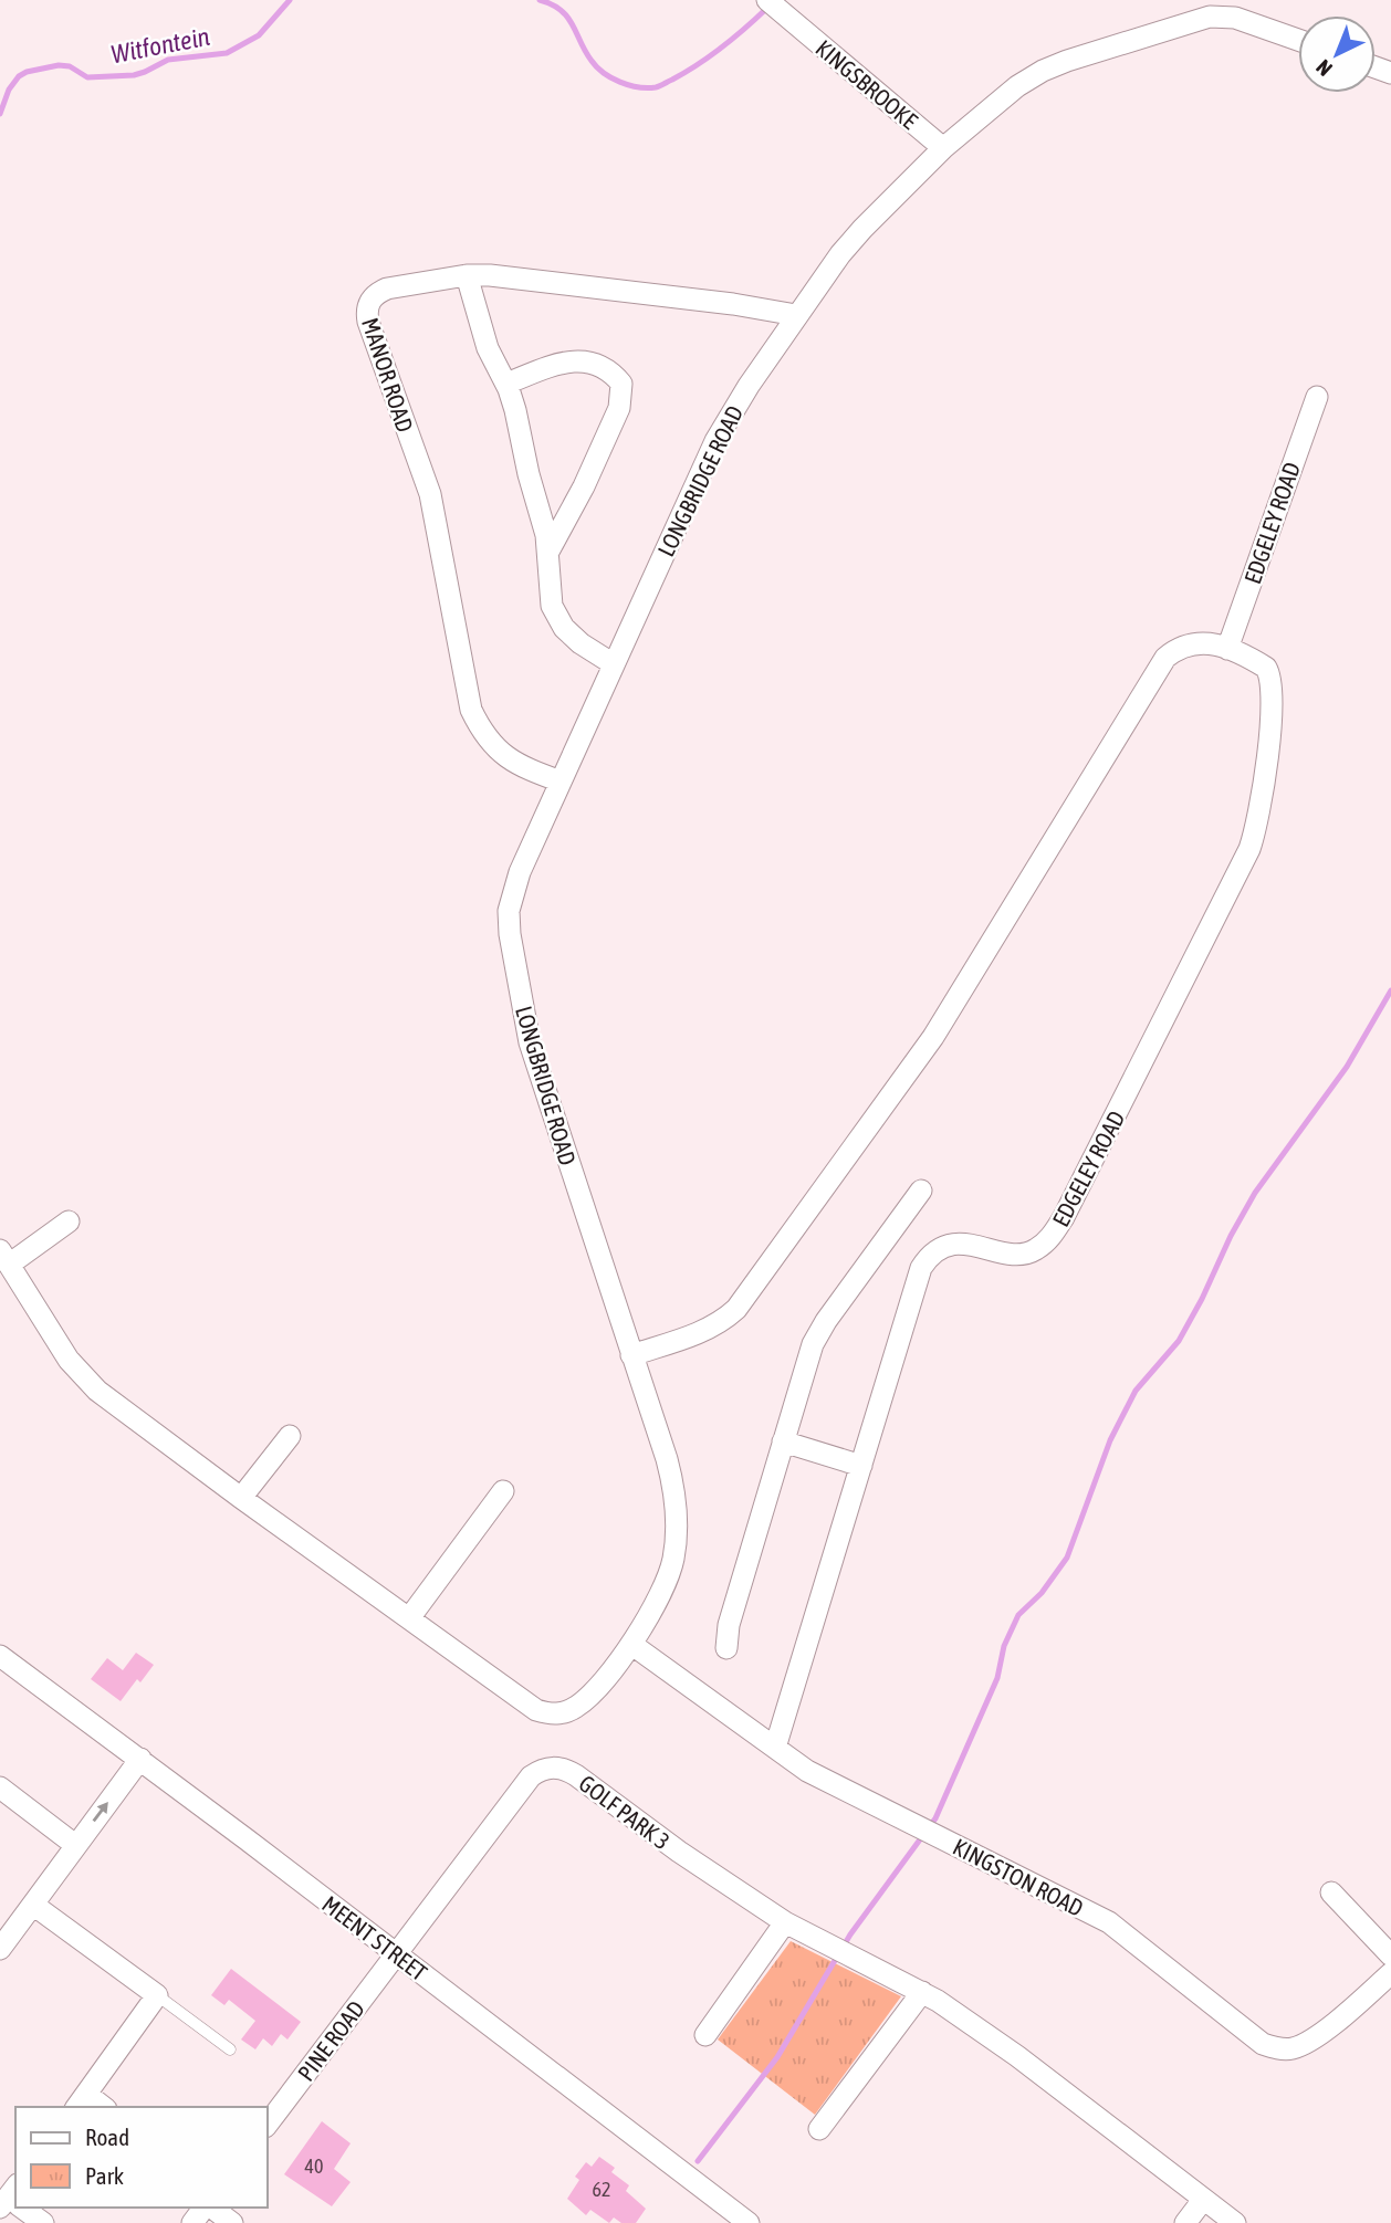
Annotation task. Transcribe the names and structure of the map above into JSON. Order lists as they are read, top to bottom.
{
  "streets": {
    "street": [
      "KINGSBROOKE",
      "MANOR ROAD",
      "LONGBRIDGE ROAD",
      "EDGELEY ROAD",
      "GOLF PARK 3",
      "KINGSTON ROAD",
      "MEENT STREET",
      "PINE ROAD"
    ]
  },
  "crossings": [
    ["KINGSBROOKE", "LONGBRIDGE ROAD"],
    ["MANOR ROAD", "LONGBRIDGE ROAD"],
    ["LONGBRIDGE ROAD", "EDGELEY ROAD"],
    ["LONGBRIDGE ROAD", "KINGSTON ROAD"],
    ["EDGELEY ROAD", "KINGSTON ROAD"],
    ["GOLF PARK 3", "MEENT STREET"],
    ["GOLF PARK 3", "PINE ROAD"],
    ["MEENT STREET", "PINE ROAD"]
  ],
  "water": ["Witfontein"],
  "house_numbers": ["40", "62"],
  "legend": ["Road", "Park"],
  "north": "bottom left"
}
